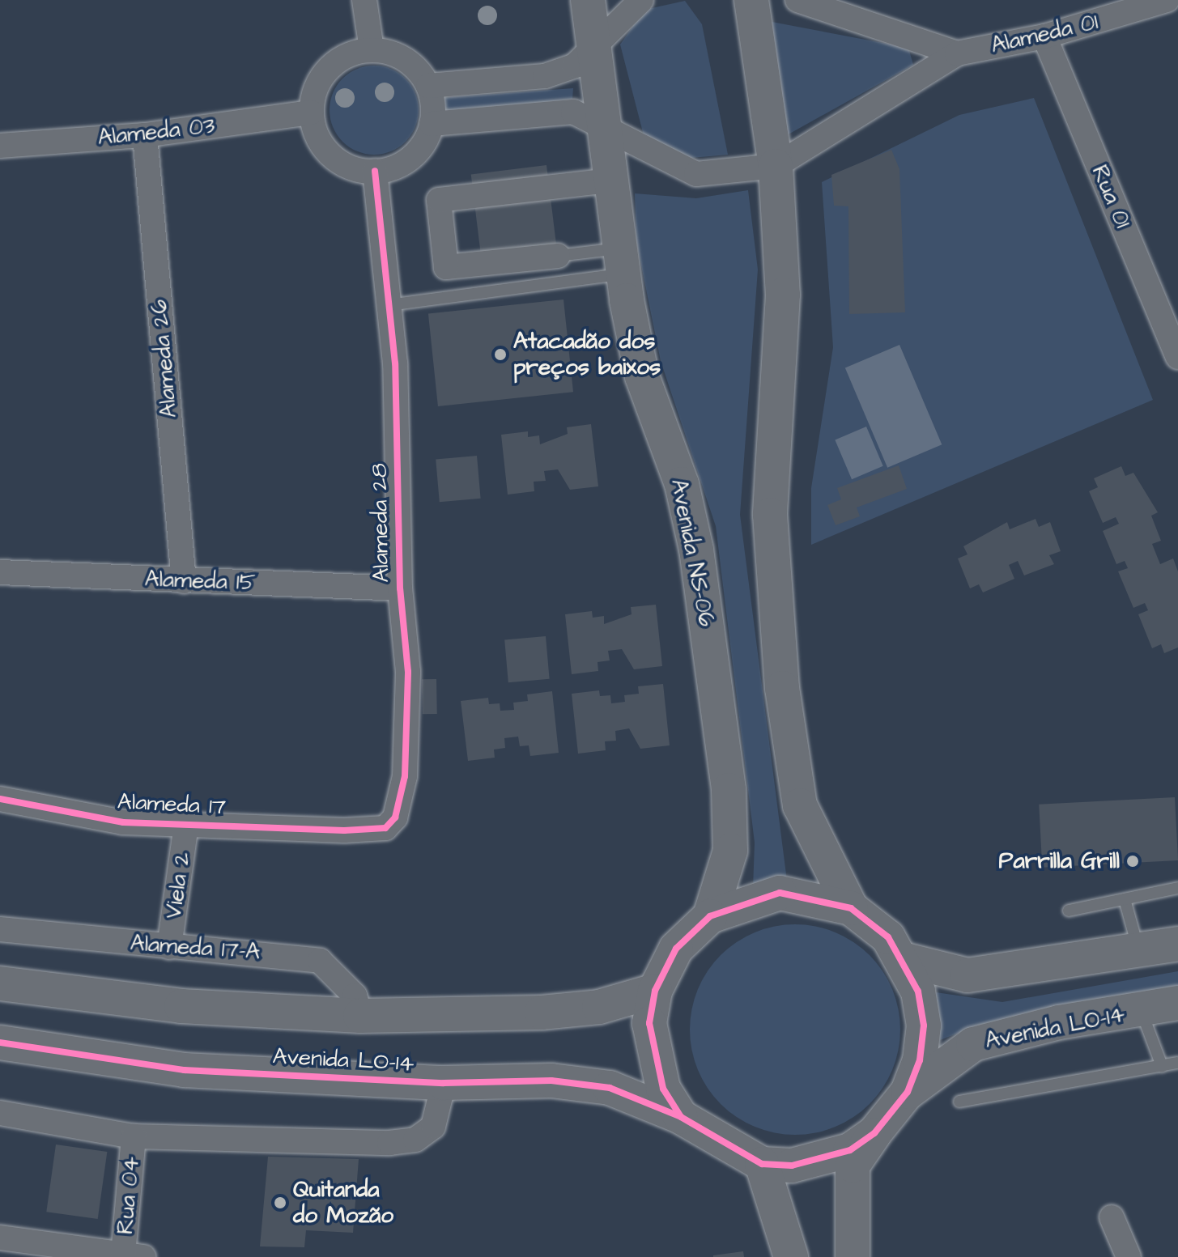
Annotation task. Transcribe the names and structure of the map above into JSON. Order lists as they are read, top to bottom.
{
  "streets": {
    "street": [
      "Alameda 01",
      "Alameda 03",
      "Rua 01",
      "Alameda 26",
      "Alameda 28",
      "Avenida NS-06",
      "Alameda 15",
      "Alameda 17",
      "Viela 2",
      "Alameda 17-A",
      "Avenida LO-14",
      "Rua 04"
    ]
  },
  "crossings": [
    ["Alameda 01", "Rua 01"],
    ["Alameda 03", "Alameda 26"],
    ["Alameda 03", "Alameda 28"],
    ["Alameda 26", "Alameda 15"],
    ["Alameda 28", "Alameda 15"],
    ["Alameda 28", "Alameda 17"],
    ["Alameda 17", "Viela 2"],
    ["Viela 2", "Alameda 17-A"],
    ["Alameda 17-A", "Avenida LO-14"]
  ],
  "places": ["Atacadão dos preços baixos", "Parrilla Grill", "Quitanda do Mozão"]
}
